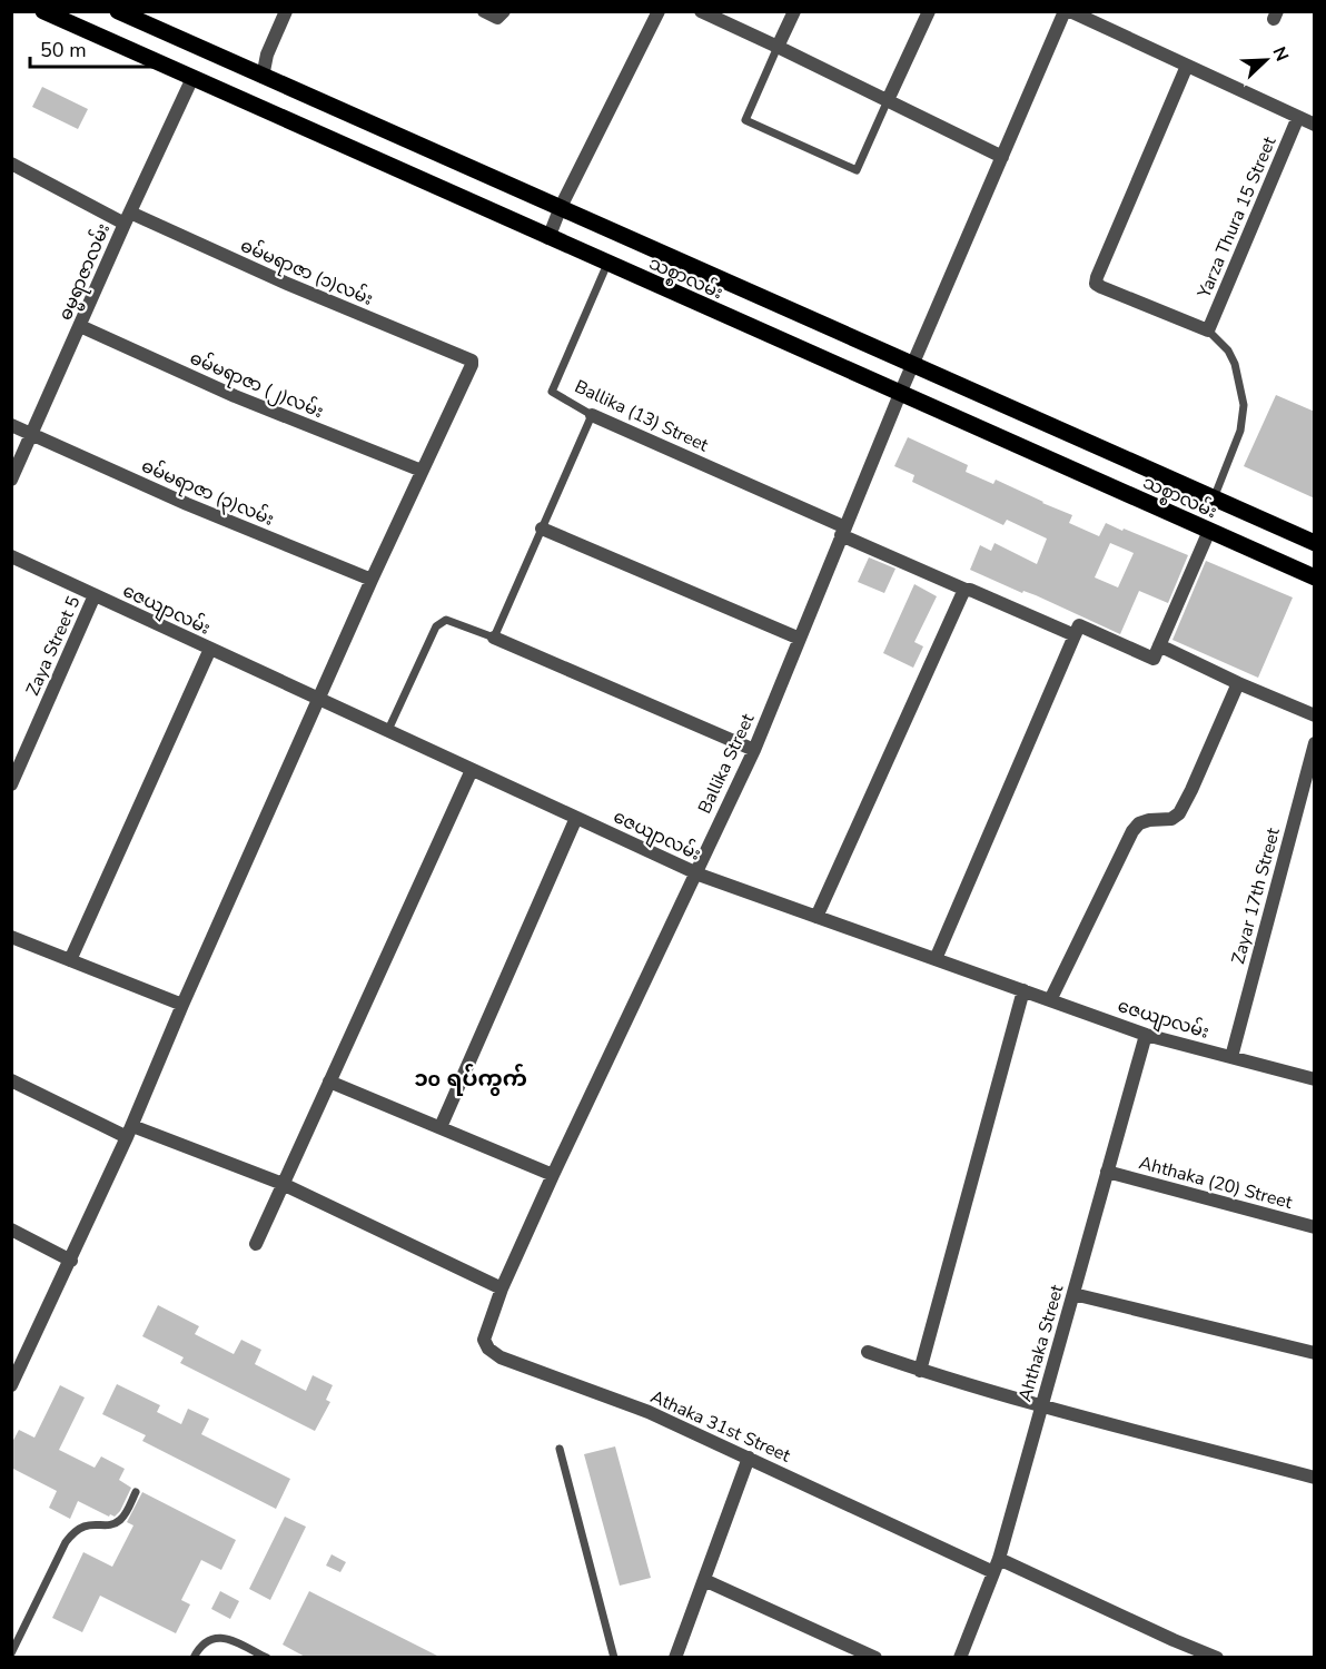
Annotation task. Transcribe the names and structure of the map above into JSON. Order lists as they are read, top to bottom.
{
  "streets": {
    "main road": ["သစ္စာလမ်း"],
    "street": [
      "Yarza Thura 15 Street",
      "ဓမ္မရာဇာလမ်း",
      "ဓမ်မရာဇာ (၁)လမ်း",
      "ဓမ်မရာဇာ (၂)လမ်း",
      "Ballika (13) Street",
      "ဓမ်မရာဇာ (၃)လမ်း",
      "ဇေယျာလမ်း",
      "Zaya Street 5",
      "Ballika Street",
      "Zayar 17th Street",
      "Ahthaka (20) Street",
      "Ahthaka Street",
      "Athaka 31st Street"
    ]
  },
  "crossings": [
    ["ဓမ္မရာဇာလမ်း", "ဓမ်မရာဇာ (၁)လမ်း"],
    ["ဓမ္မရာဇာလမ်း", "သစ္စာလမ်း"],
    ["ဓမ္မရာဇာလမ်း", "ဓမ်မရာဇာ (၂)လမ်း"],
    ["ဓမ္မရာဇာလမ်း", "ဓမ်မရာဇာ (၃)လမ်း"],
    ["ဓမ်မရာဇာ (၁)လမ်း", "ဓမ်မရာဇာ (၂)လမ်း"],
    ["သစ္စာလမ်း", "Ballika (13) Street"],
    ["သစ္စာလမ်း", "Ballika Street"],
    ["Ballika (13) Street", "Ballika Street"],
    ["ဇေယျာလမ်း", "Zaya Street 5"],
    ["ဇေယျာလမ်း", "Ballika Street"],
    ["ဇေယျာလမ်း", "Zayar 17th Street"],
    ["ဇေယျာလမ်း", "Ahthaka Street"],
    ["Ballika Street", "Athaka 31st Street"],
    ["Ahthaka (20) Street", "Ahthaka Street"],
    ["Ahthaka Street", "Athaka 31st Street"]
  ],
  "districts": ["၁o ရပ်ကွက်"],
  "scale_bar": "50 m",
  "north": "top right"
}
